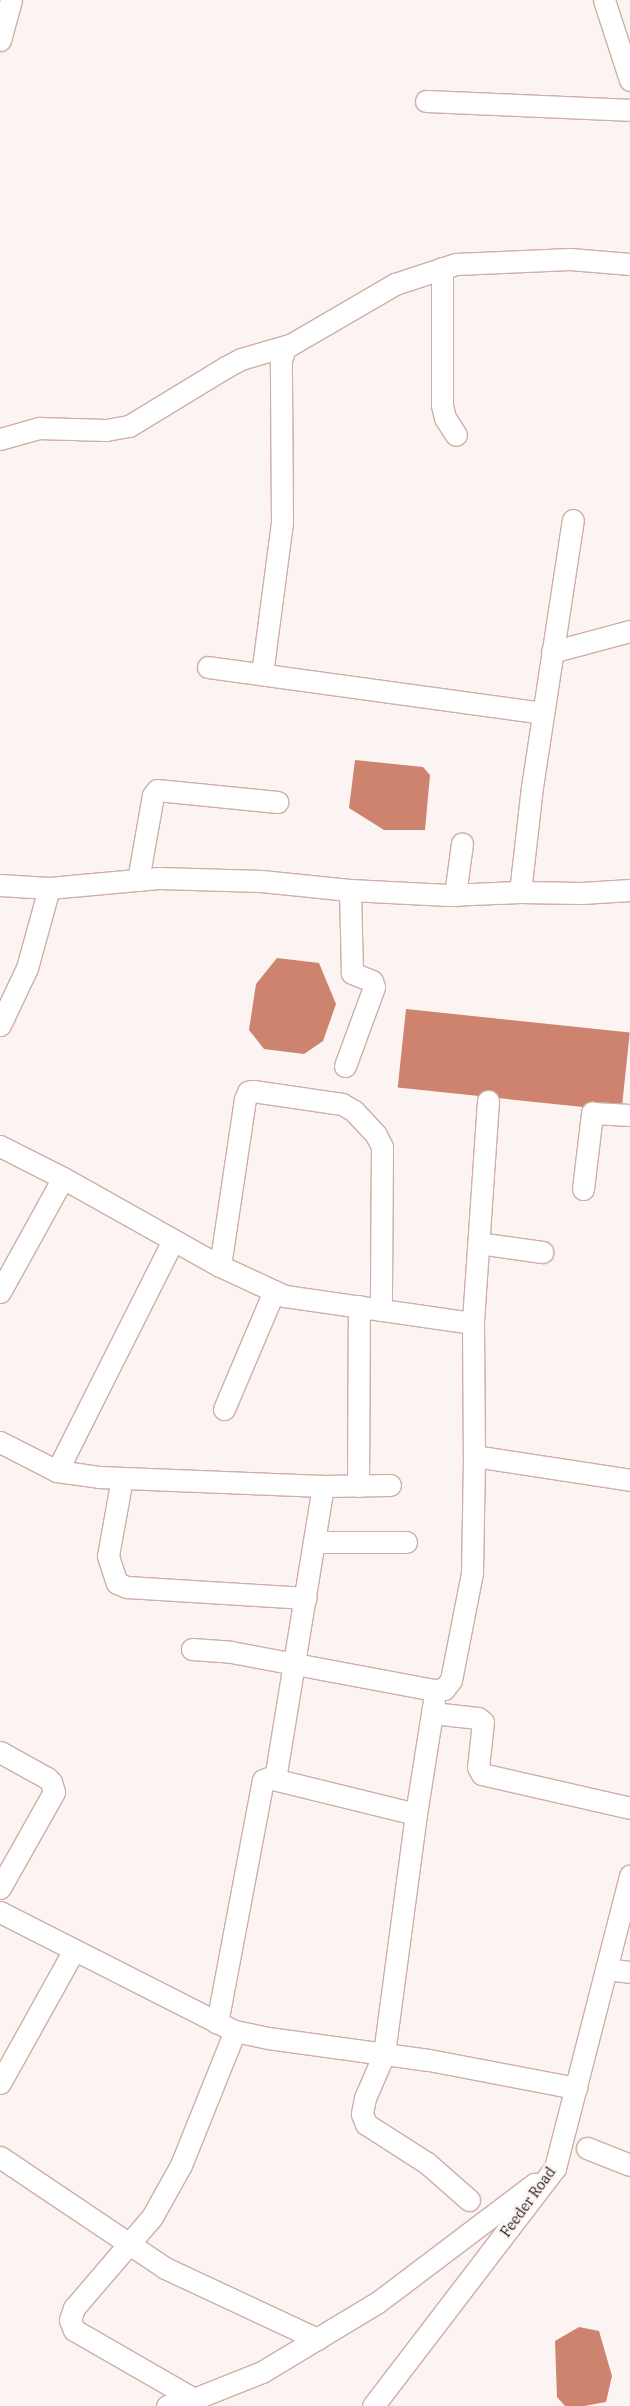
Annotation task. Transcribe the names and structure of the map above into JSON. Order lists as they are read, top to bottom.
{
  "streets": {
    "street": ["Feeder Road"]
  }
}
